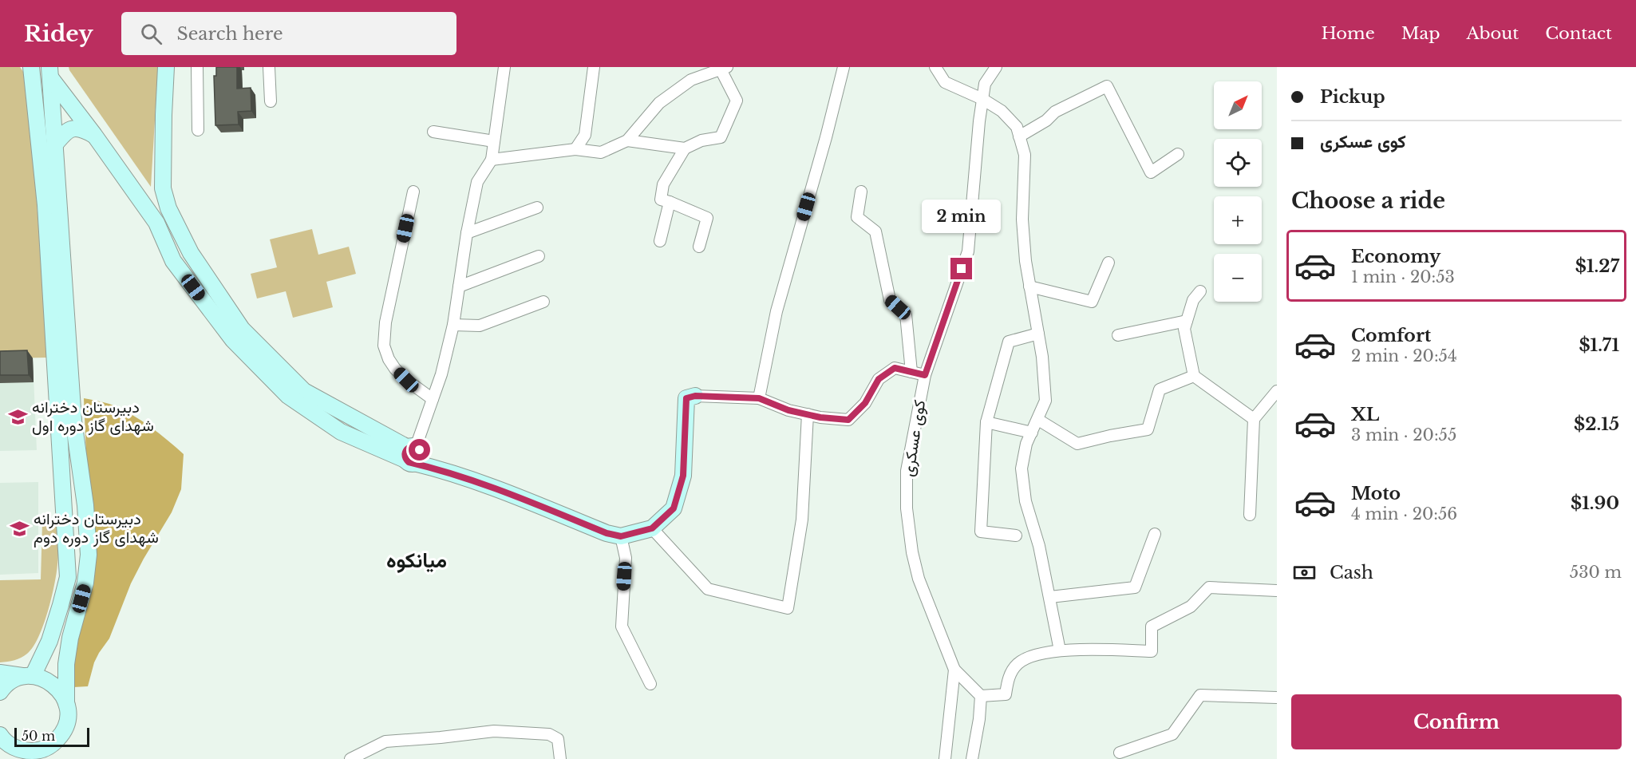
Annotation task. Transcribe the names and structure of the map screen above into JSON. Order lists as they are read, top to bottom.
{
  "streets": {
    "street": ["کوی عسکری"]
  },
  "districts": ["میانکوه"],
  "places": {
    "school or university": ["دبیرستان دخترانه شهدای گاز دوره اول", "دبیرستان دخترانه شهدای گاز دوره دوم"]
  },
  "scale_bar": "50 m",
  "north": "top right",
  "page": {
    "header": "Ridey",
    "search": "Search here",
    "nav": [
      "Home",
      "Map",
      "About",
      "Contact"
    ],
    "banner": ["Pickup", "کوی عسکری"],
    "map_buttons": ["+", "−"],
    "heading": "Choose a ride",
    "bubble": "2 min",
    "list": [
      {
        "name": "Economy",
        "note": "1 min · 20:53",
        "value": "$1.27"
      },
      {
        "name": "Comfort",
        "note": "2 min · 20:54",
        "value": "$1.71"
      },
      {
        "name": "XL",
        "note": "3 min · 20:55",
        "value": "$2.15"
      },
      {
        "name": "Moto",
        "note": "4 min · 20:56",
        "value": "$1.90"
      }
    ],
    "pay": ["Cash", "530 m"],
    "buttons": "Confirm",
    "scale": "50 m"
  }
}
